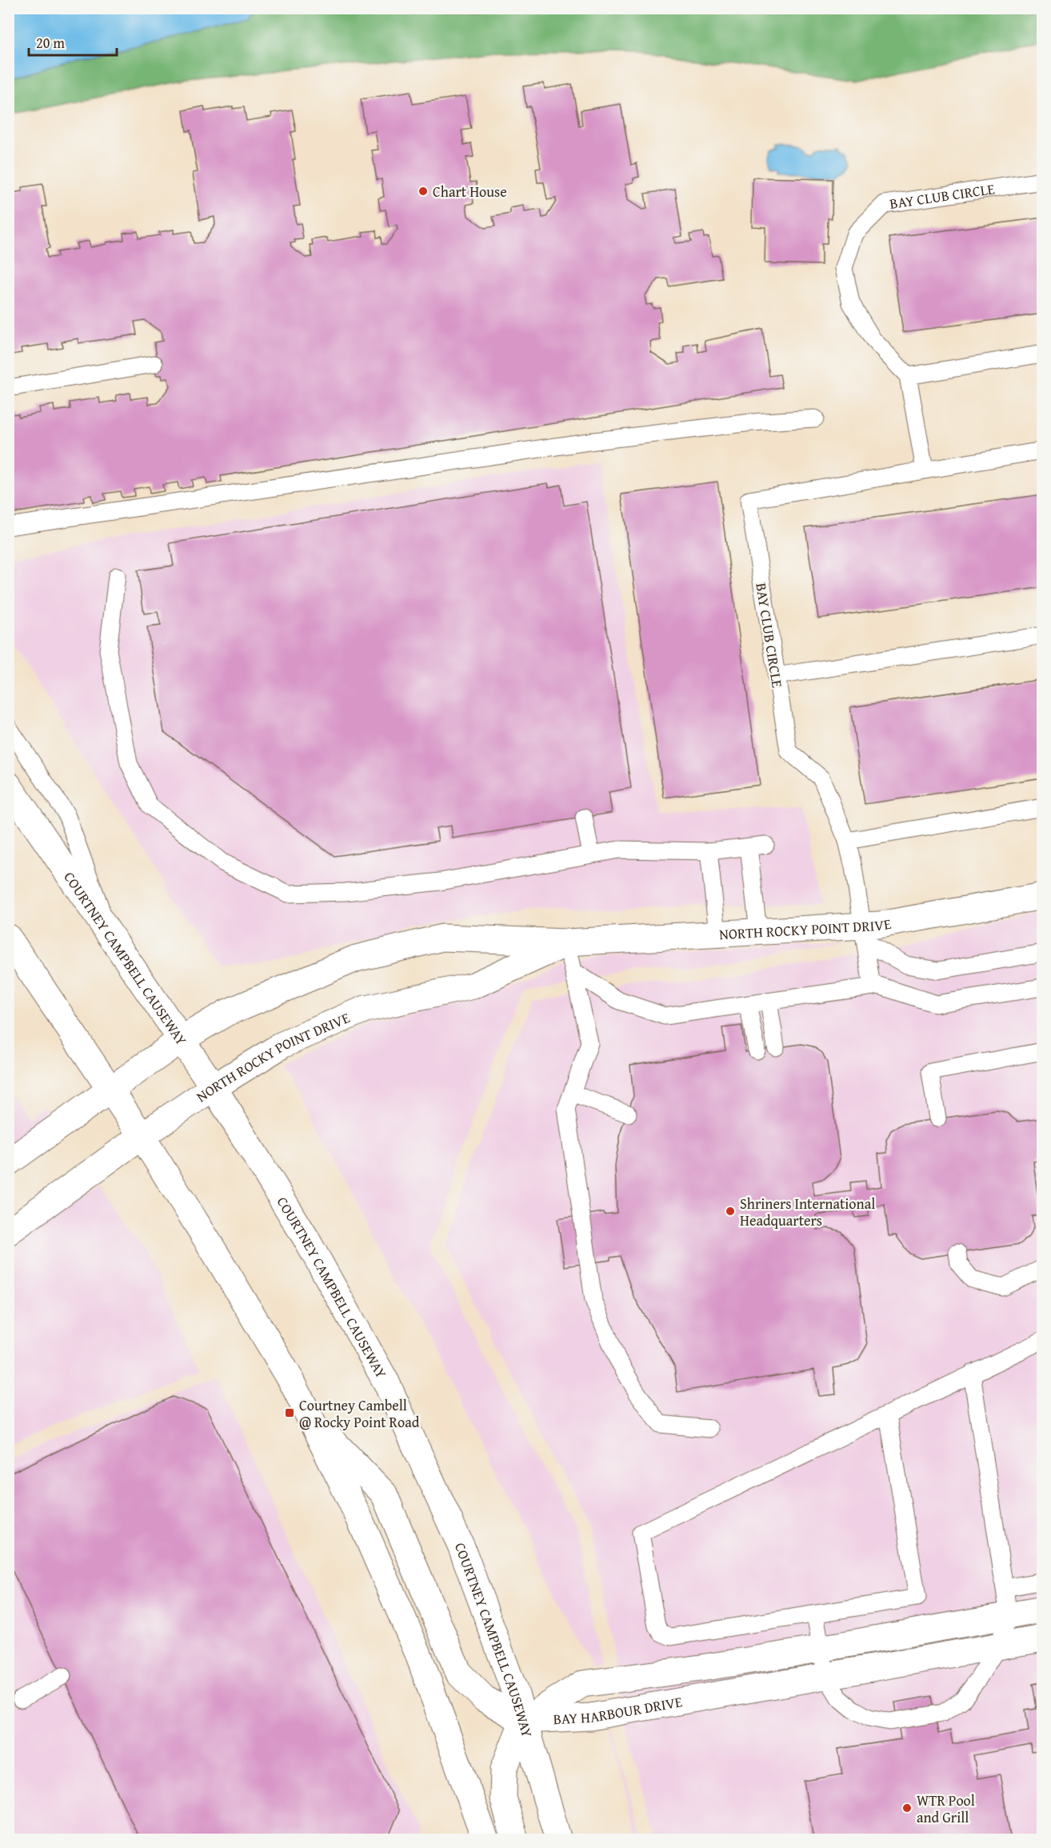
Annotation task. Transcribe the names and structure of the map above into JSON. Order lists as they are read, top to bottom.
{
  "streets": {
    "main road": ["NORTH ROCKY POINT DRIVE", "COURTNEY CAMPBELL CAUSEWAY", "BAY HARBOUR DRIVE"],
    "lane": ["BAY CLUB CIRCLE"]
  },
  "crossings": [
    ["BAY CLUB CIRCLE", "NORTH ROCKY POINT DRIVE"],
    ["NORTH ROCKY POINT DRIVE", "COURTNEY CAMPBELL CAUSEWAY"],
    ["COURTNEY CAMPBELL CAUSEWAY", "BAY HARBOUR DRIVE"]
  ],
  "places": {
    "other": ["Chart House", "Shriners International Headquarters", "WTR Pool and Grill"],
    "transit": ["Courtney Cambell @ Rocky Point Road"]
  },
  "scale_bar": "20 m"
}
